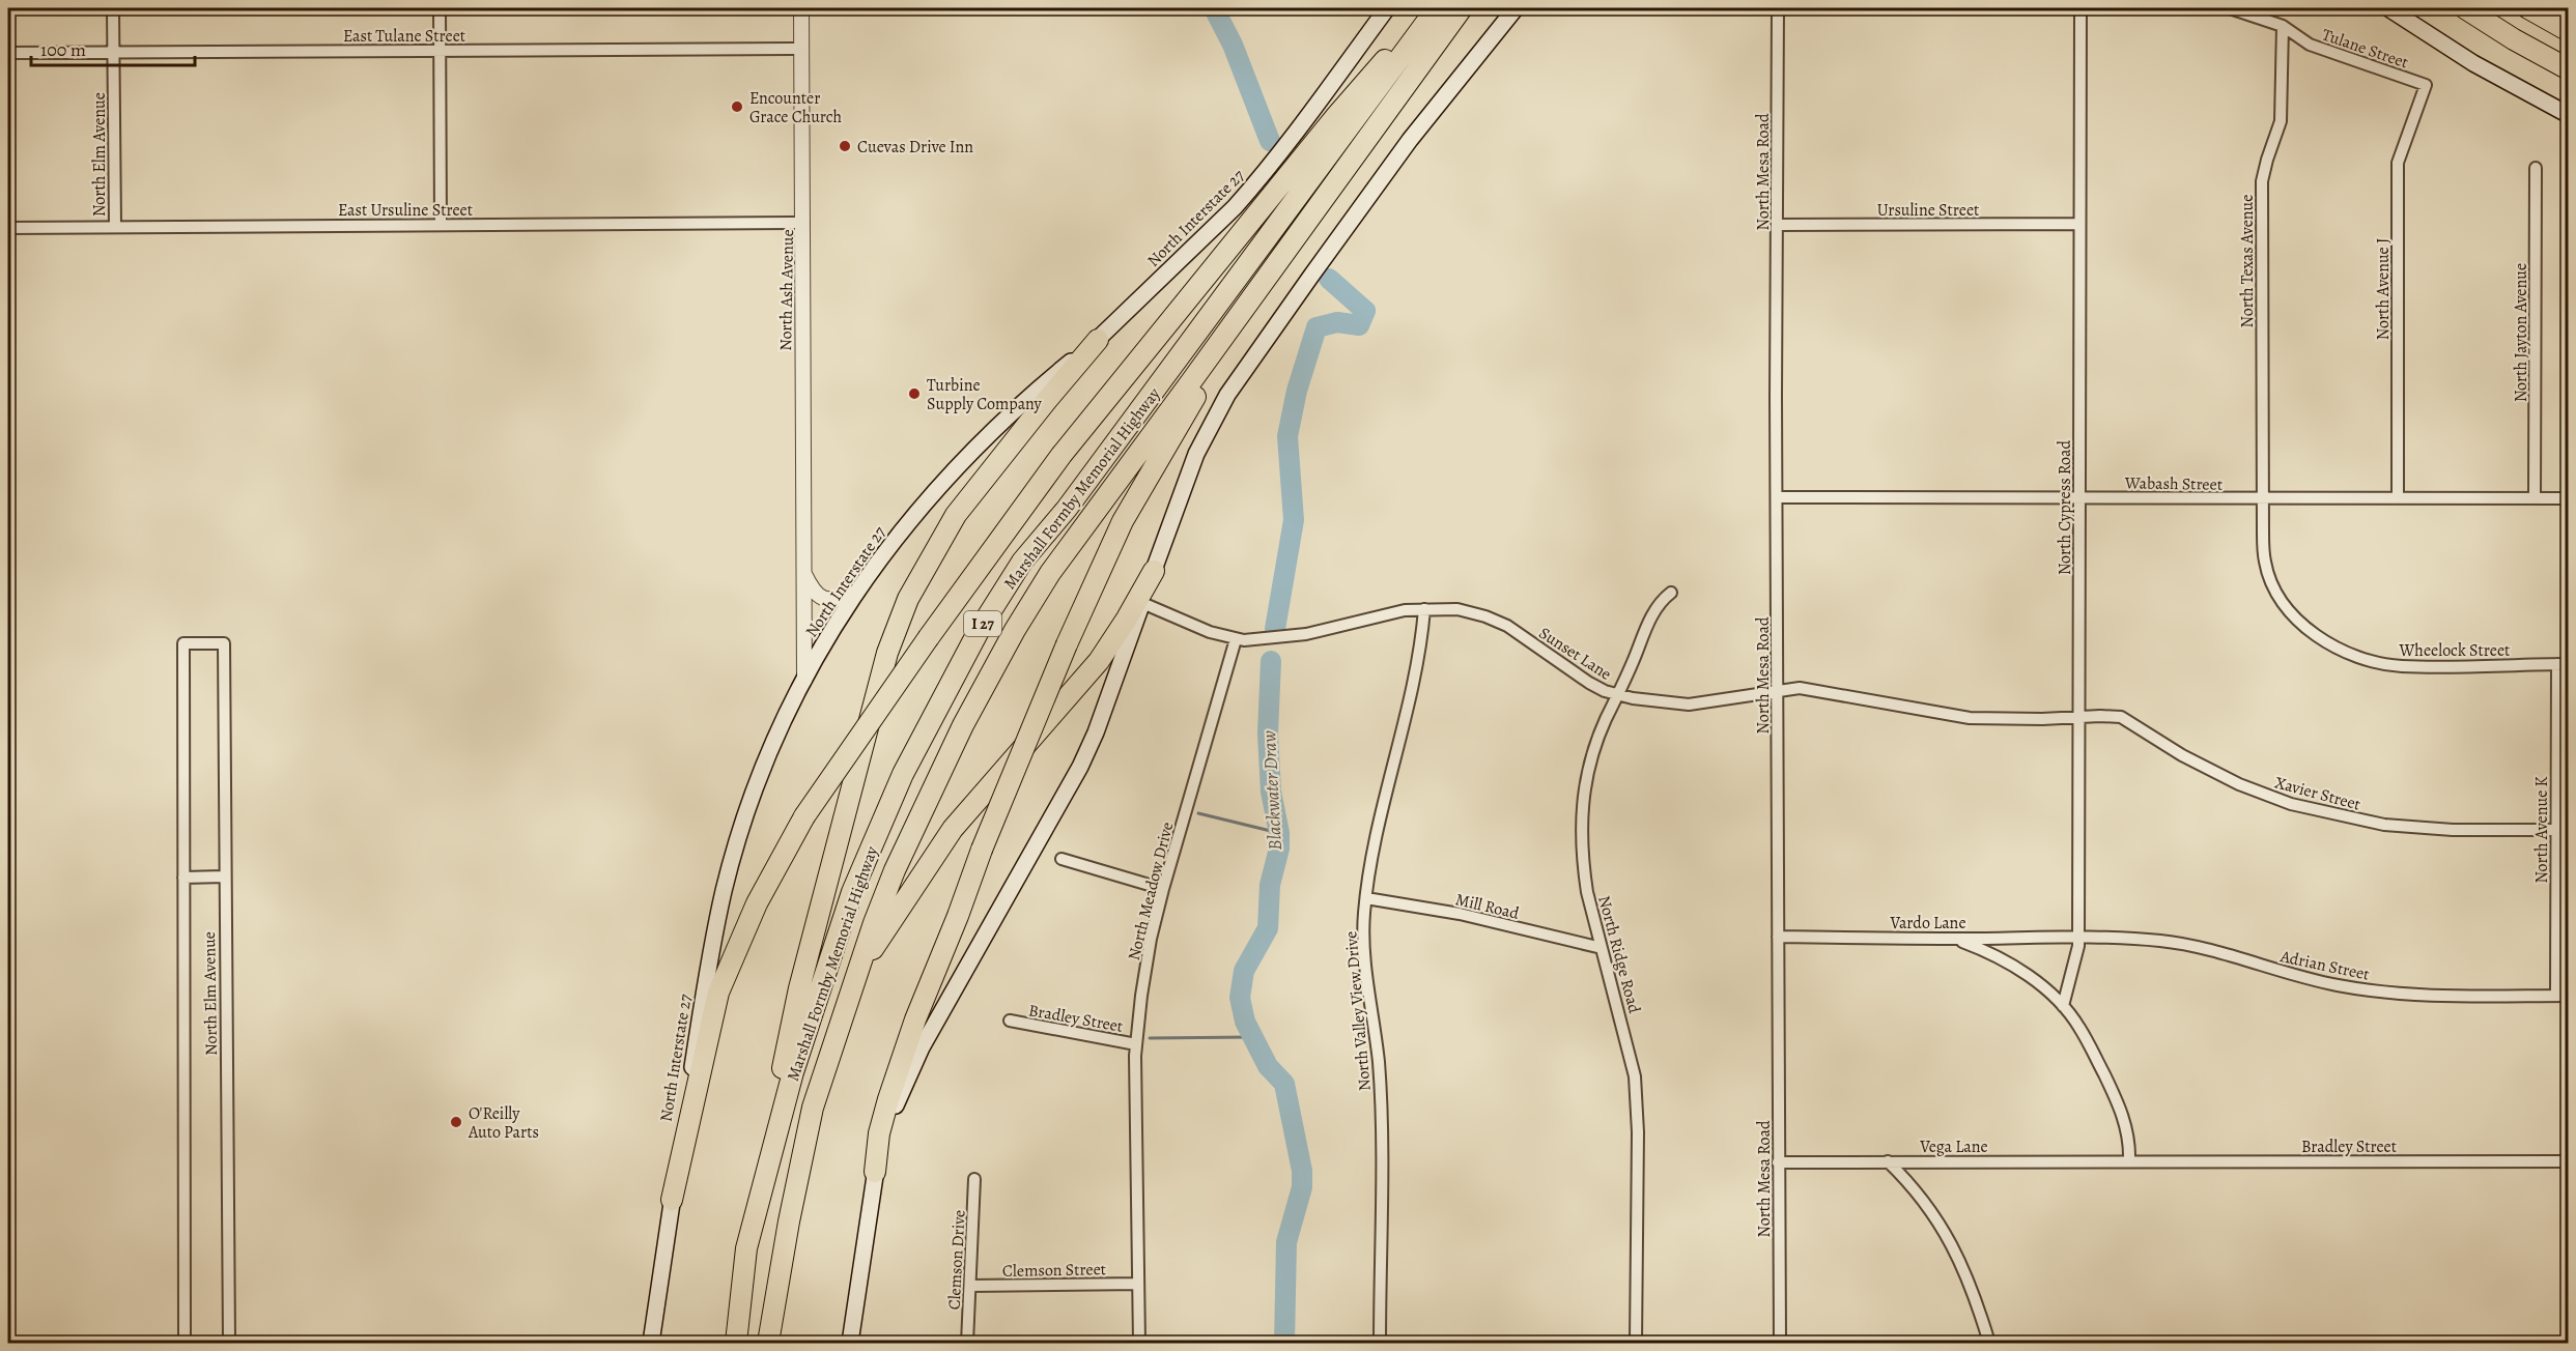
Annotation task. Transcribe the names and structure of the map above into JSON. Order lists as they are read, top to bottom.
{
  "streets": {
    "highway": ["Marshall Formby Memorial Highway", "I 27"],
    "main road": ["North Interstate 27"],
    "street": [
      "East Tulane Street",
      "Tulane Street",
      "North Elm Avenue",
      "North Mesa Road",
      "East Ursuline Street",
      "Ursuline Street",
      "North Texas Avenue",
      "North Avenue J",
      "North Ash Avenue",
      "North Jayton Avenue",
      "Wabash Street",
      "North Cypress Road",
      "Wheelock Street",
      "Sunset Lane",
      "Xavier Street",
      "North Avenue K",
      "North Meadow Drive",
      "Mill Road",
      "Vardo Lane",
      "North Ridge Road",
      "Adrian Street",
      "North Valley View Drive",
      "Bradley Street",
      "Vega Lane",
      "Clemson Drive",
      "Clemson Street"
    ]
  },
  "crossings": [
    ["East Tulane Street", "North Elm Avenue"],
    ["East Tulane Street", "North Ash Avenue"],
    ["Tulane Street", "North Texas Avenue"],
    ["Tulane Street", "North Avenue J"],
    ["North Elm Avenue", "East Ursuline Street"],
    ["North Mesa Road", "Ursuline Street"],
    ["North Mesa Road", "Wabash Street"],
    ["North Mesa Road", "Sunset Lane"],
    ["North Mesa Road", "Vardo Lane"],
    ["North Mesa Road", "Vega Lane"],
    ["East Ursuline Street", "North Ash Avenue"],
    ["Ursuline Street", "North Cypress Road"],
    ["North Interstate 27", "North Ash Avenue"],
    ["North Texas Avenue", "Wabash Street"],
    ["North Texas Avenue", "Wheelock Street"],
    ["North Avenue J", "Wabash Street"],
    ["North Jayton Avenue", "Wabash Street"],
    ["Wabash Street", "North Cypress Road"],
    ["Wabash Street", "Wheelock Street"],
    ["North Cypress Road", "Sunset Lane"],
    ["North Cypress Road", "Xavier Street"],
    ["North Cypress Road", "Vardo Lane"],
    ["North Cypress Road", "Adrian Street"],
    ["Wheelock Street", "North Avenue K"],
    ["Sunset Lane", "Xavier Street"],
    ["Sunset Lane", "North Meadow Drive"],
    ["Sunset Lane", "North Ridge Road"],
    ["Sunset Lane", "North Valley View Drive"],
    ["Xavier Street", "North Avenue K"],
    ["North Avenue K", "Adrian Street"],
    ["North Meadow Drive", "Bradley Street"],
    ["North Meadow Drive", "Clemson Street"],
    ["Mill Road", "North Ridge Road"],
    ["Mill Road", "North Valley View Drive"],
    ["Vardo Lane", "Adrian Street"],
    ["Bradley Street", "Vega Lane"],
    ["Clemson Drive", "Clemson Street"]
  ],
  "water": ["Blackwater Draw"],
  "places": [
    "Encounter Grace Church",
    "Cuevas Drive Inn",
    "Turbine Supply Company",
    "O'Reilly Auto Parts"
  ],
  "scale_bar": "100 m"
}
